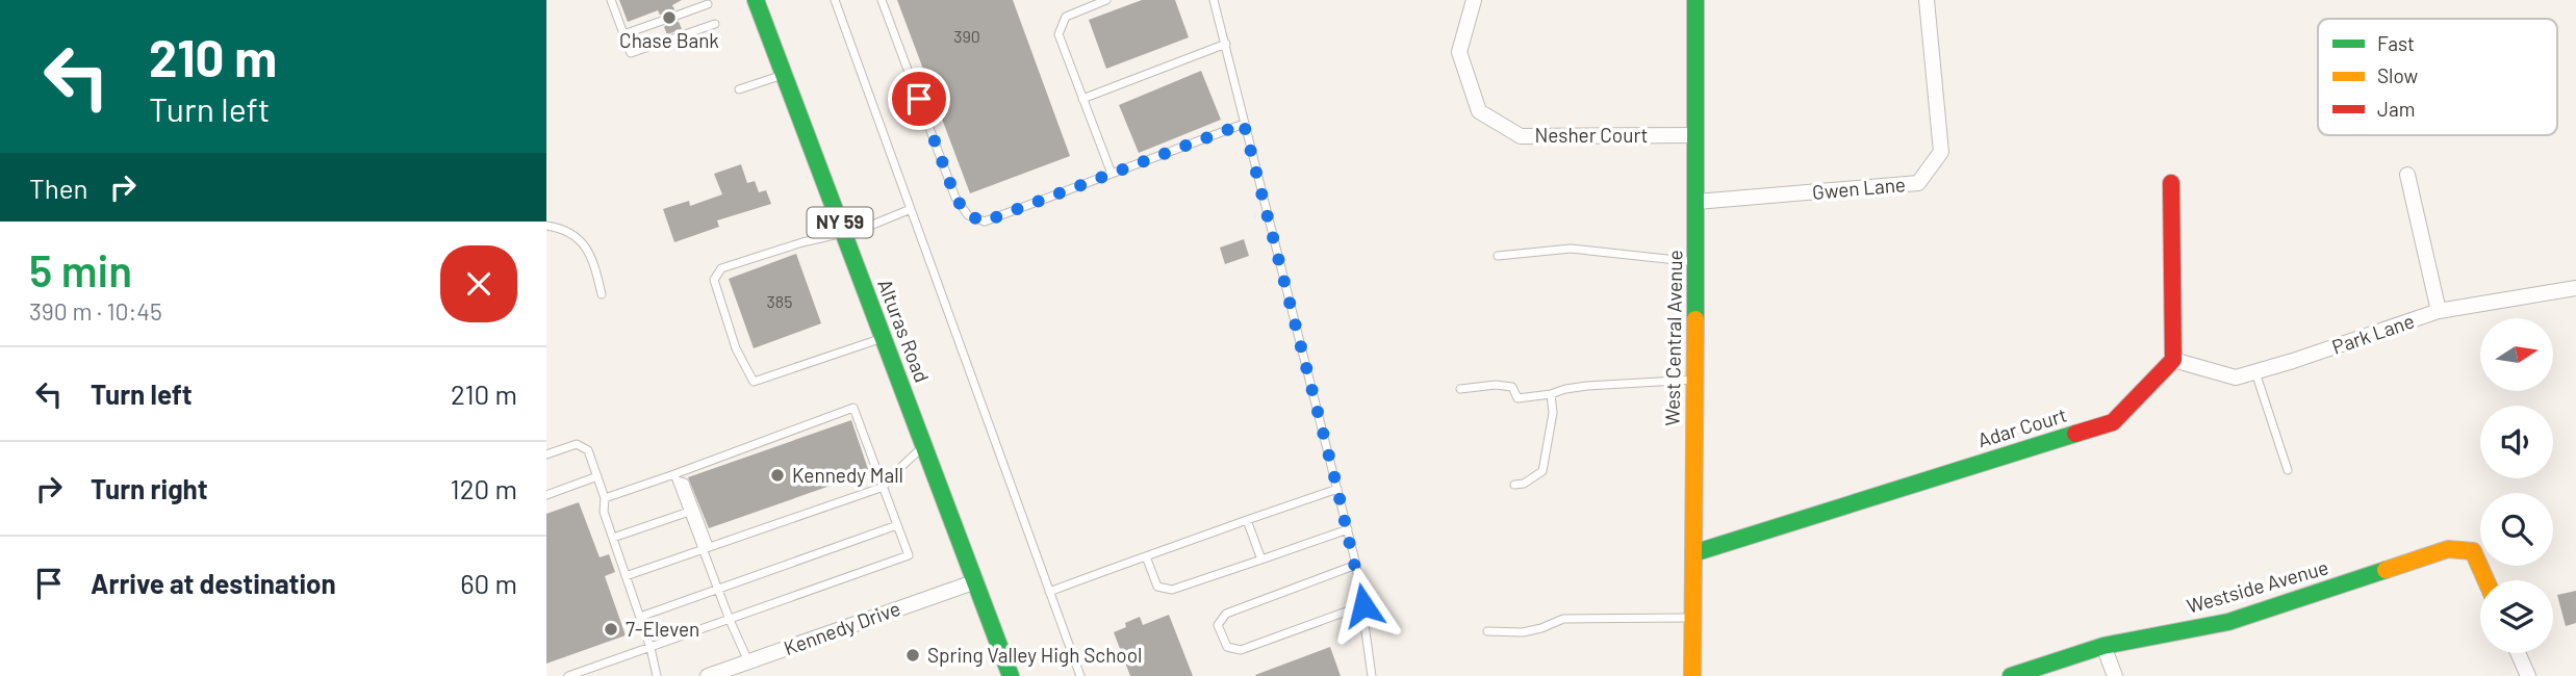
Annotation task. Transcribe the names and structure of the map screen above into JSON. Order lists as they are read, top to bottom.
{
  "streets": {
    "street": [
      "Nesher Court",
      "Gwen Lane",
      "NY 59",
      "Alturas Road",
      "Park Lane",
      "West Central Avenue",
      "Adar Court",
      "Westside Avenue",
      "Kennedy Drive"
    ]
  },
  "crossings": [
    ["Nesher Court", "West Central Avenue"],
    ["Gwen Lane", "West Central Avenue"],
    ["Alturas Road", "Kennedy Drive"],
    ["Park Lane", "Adar Court"],
    ["West Central Avenue", "Adar Court"]
  ],
  "places": [
    "Chase Bank",
    "Kennedy Mall",
    "7-Eleven",
    "Spring Valley High School"
  ],
  "house_numbers": ["390", "385"],
  "legend": ["Fast", "Slow", "Jam"],
  "north": "right",
  "page": {
    "turn": ["210 m", "Turn left"],
    "then": "Then",
    "heading": ["5 min", "390 m · 10:45"],
    "list": [
      {
        "name": "Turn left",
        "value": "210 m"
      },
      {
        "name": "Turn right",
        "value": "120 m"
      },
      {
        "name": "Arrive at destination",
        "value": "60 m"
      }
    ]
  }
}
